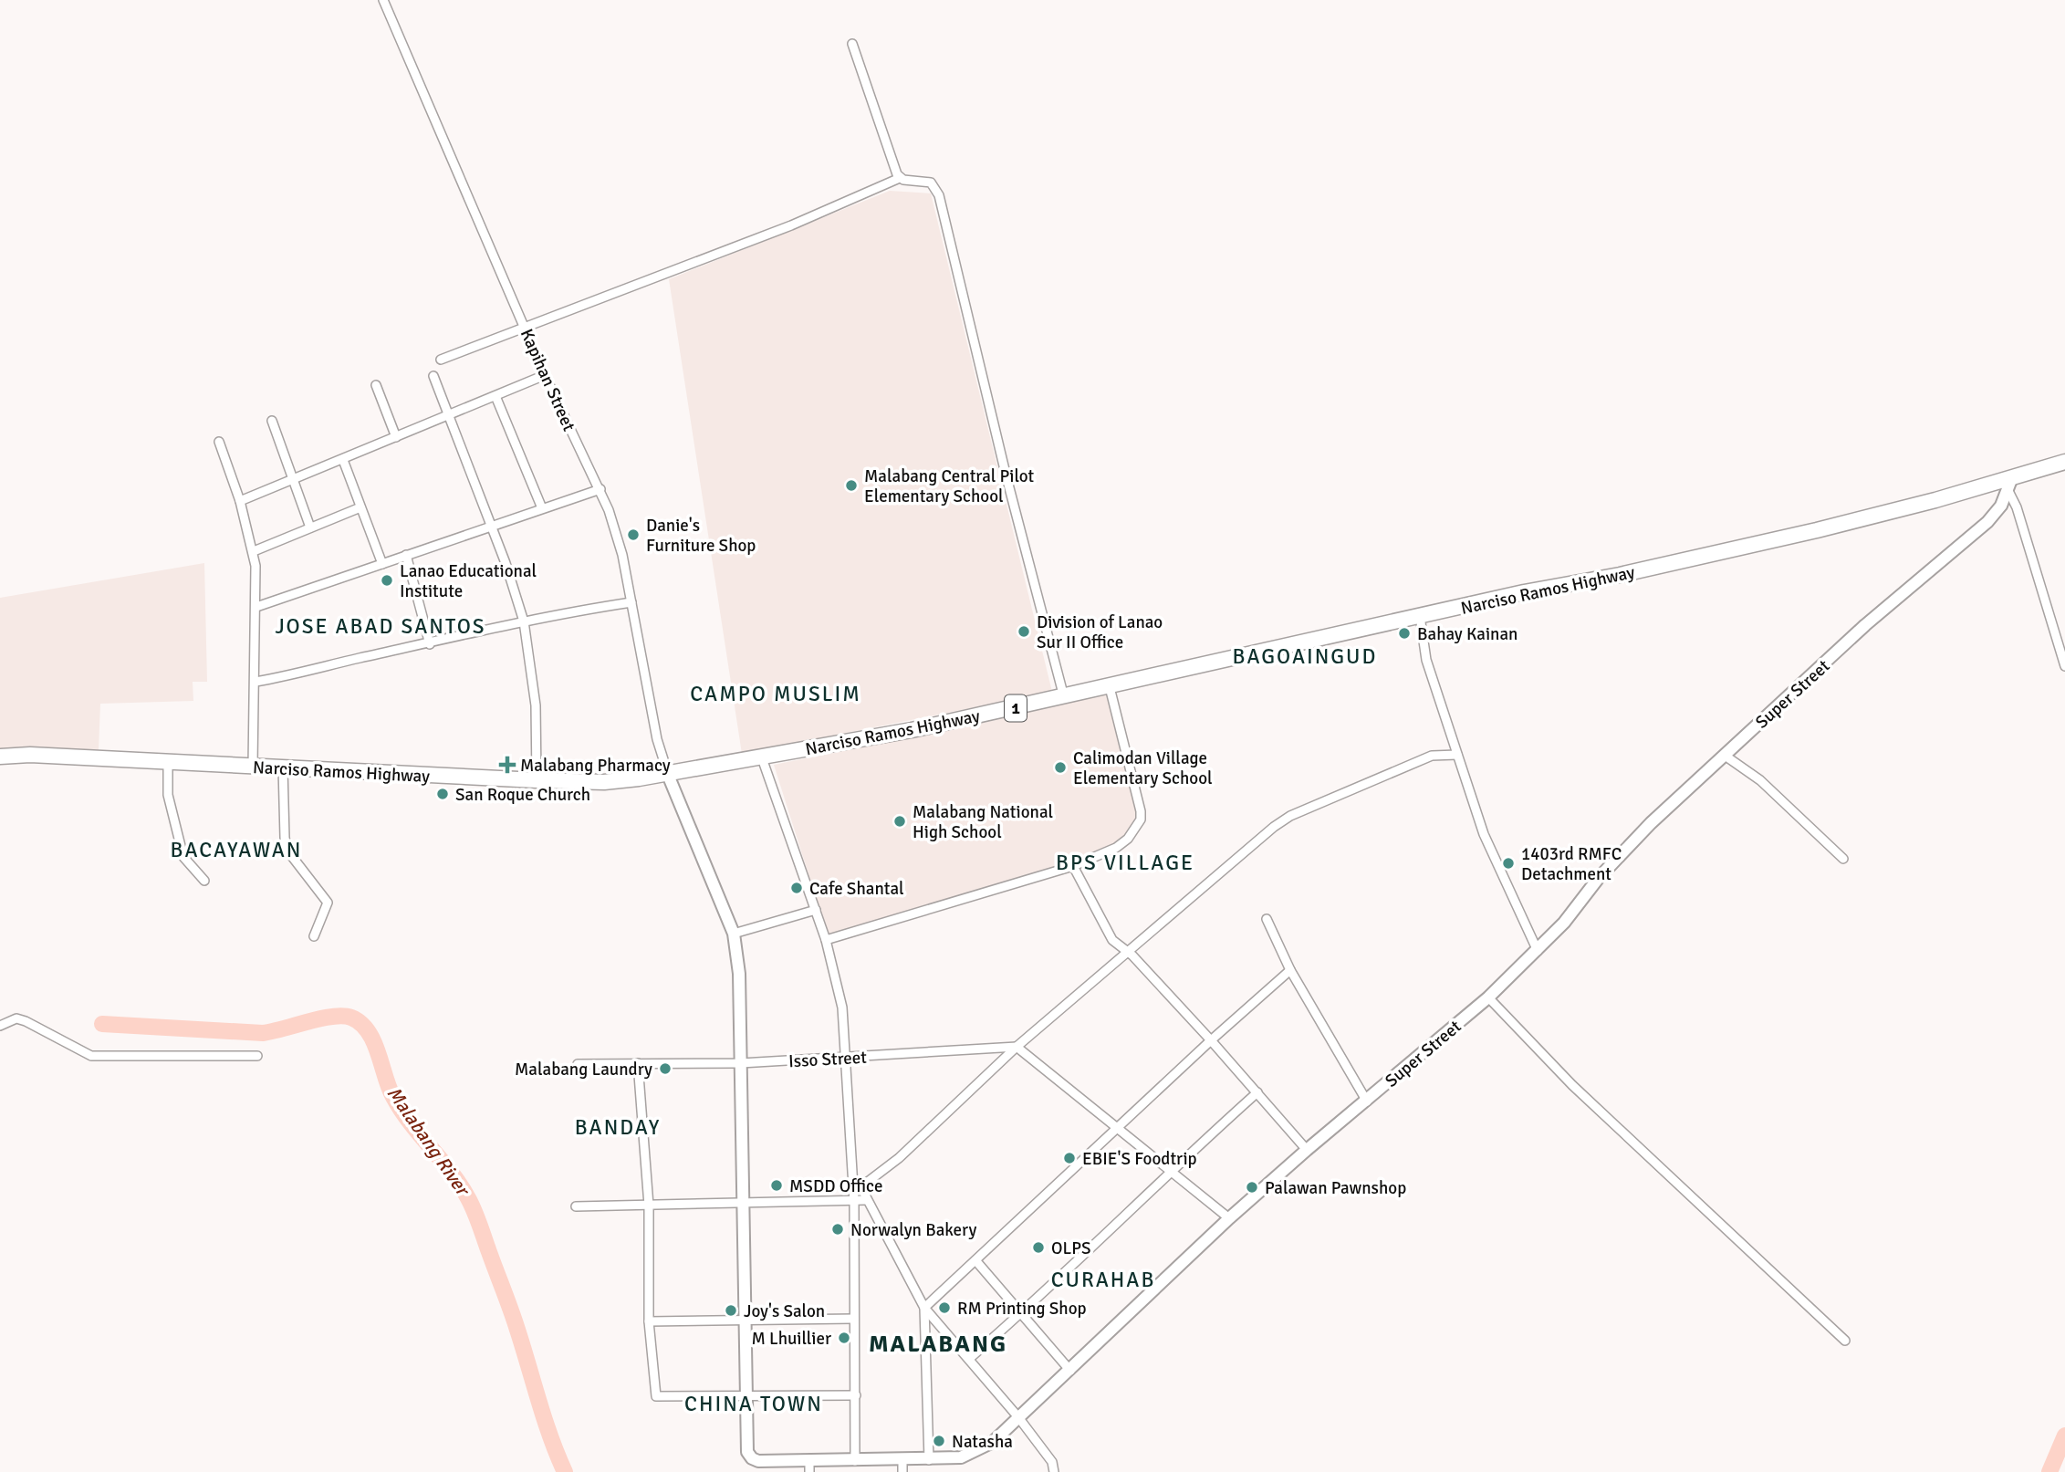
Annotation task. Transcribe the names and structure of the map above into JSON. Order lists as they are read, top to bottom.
{
  "streets": {
    "highway": ["Narciso Ramos Highway", "1"],
    "street": ["Kapihan Street", "Super Street", "Isso Street"]
  },
  "crossings": [
    ["Kapihan Street", "Narciso Ramos Highway"],
    ["Narciso Ramos Highway", "Super Street"]
  ],
  "districts": [
    "JOSE ABAD SANTOS",
    "BAGOAINGUD",
    "CAMPO MUSLIM",
    "BACAYAWAN",
    "BPS VILLAGE",
    "BANDAY",
    "CURAHAB",
    "MALABANG",
    "CHINA TOWN"
  ],
  "water": ["Malabang River"],
  "places": {
    "other": [
      "Malabang Central Pilot Elementary School",
      "Danie's Furniture Shop",
      "Lanao Educational Institute",
      "Division of Lanao Sur II Office",
      "Bahay Kainan",
      "Calimodan Village Elementary School",
      "San Roque Church",
      "Malabang National High School",
      "1403rd RMFC Detachment",
      "Cafe Shantal",
      "Malabang Laundry",
      "EBIE'S Foodtrip",
      "MSDD Office",
      "Palawan Pawnshop",
      "Norwalyn Bakery",
      "OLPS",
      "RM Printing Shop",
      "Joy's Salon",
      "M Lhuillier",
      "Natasha"
    ],
    "health": ["Malabang Pharmacy"]
  }
}
